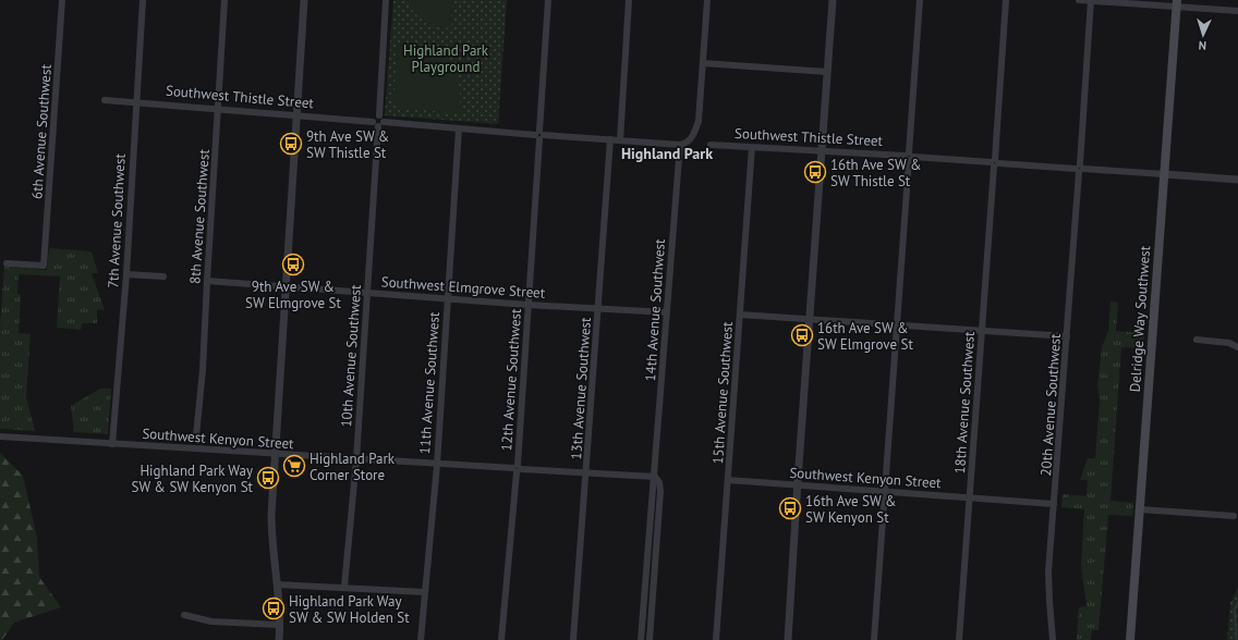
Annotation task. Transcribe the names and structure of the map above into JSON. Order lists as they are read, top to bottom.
{
  "streets": {
    "main road": ["Delridge Way Southwest"],
    "street": [
      "Southwest Thistle Street",
      "6th Avenue Southwest",
      "8th Avenue Southwest",
      "7th Avenue Southwest",
      "Southwest Elmgrove Street",
      "14th Avenue Southwest",
      "10th Avenue Southwest",
      "12th Avenue Southwest",
      "11th Avenue Southwest",
      "13th Avenue Southwest",
      "15th Avenue Southwest",
      "18th Avenue Southwest",
      "20th Avenue Southwest",
      "Southwest Kenyon Street"
    ]
  },
  "crossings": [
    ["Southwest Thistle Street", "8th Avenue Southwest"],
    ["Southwest Thistle Street", "7th Avenue Southwest"],
    ["Southwest Thistle Street", "14th Avenue Southwest"],
    ["Southwest Thistle Street", "Delridge Way Southwest"],
    ["Southwest Thistle Street", "10th Avenue Southwest"],
    ["Southwest Thistle Street", "12th Avenue Southwest"],
    ["Southwest Thistle Street", "11th Avenue Southwest"],
    ["Southwest Thistle Street", "13th Avenue Southwest"],
    ["Southwest Thistle Street", "15th Avenue Southwest"],
    ["Southwest Thistle Street", "18th Avenue Southwest"],
    ["Southwest Thistle Street", "20th Avenue Southwest"],
    ["8th Avenue Southwest", "Southwest Elmgrove Street"],
    ["7th Avenue Southwest", "Southwest Kenyon Street"],
    ["Southwest Elmgrove Street", "14th Avenue Southwest"],
    ["Southwest Elmgrove Street", "10th Avenue Southwest"],
    ["Southwest Elmgrove Street", "12th Avenue Southwest"],
    ["Southwest Elmgrove Street", "11th Avenue Southwest"],
    ["Southwest Elmgrove Street", "13th Avenue Southwest"],
    ["14th Avenue Southwest", "Southwest Kenyon Street"],
    ["10th Avenue Southwest", "Southwest Kenyon Street"],
    ["12th Avenue Southwest", "Southwest Kenyon Street"],
    ["11th Avenue Southwest", "Southwest Kenyon Street"],
    ["13th Avenue Southwest", "Southwest Kenyon Street"],
    ["15th Avenue Southwest", "Southwest Kenyon Street"],
    ["18th Avenue Southwest", "Southwest Kenyon Street"],
    ["20th Avenue Southwest", "Southwest Kenyon Street"]
  ],
  "districts": ["Highland Park"],
  "parks": ["Highland Park Playground"],
  "places": {
    "bus stop": [
      "9th Ave SW & SW Thistle St",
      "16th Ave SW & SW Thistle St",
      "9th Ave SW & SW Elmgrove St",
      "16th Ave SW & SW Elmgrove St",
      "Highland Park Way SW & SW Kenyon St",
      "16th Ave SW & SW Kenyon St",
      "Highland Park Way SW & SW Holden St"
    ],
    "supermarket": ["Highland Park Corner Store"]
  },
  "north": "bottom"
}
